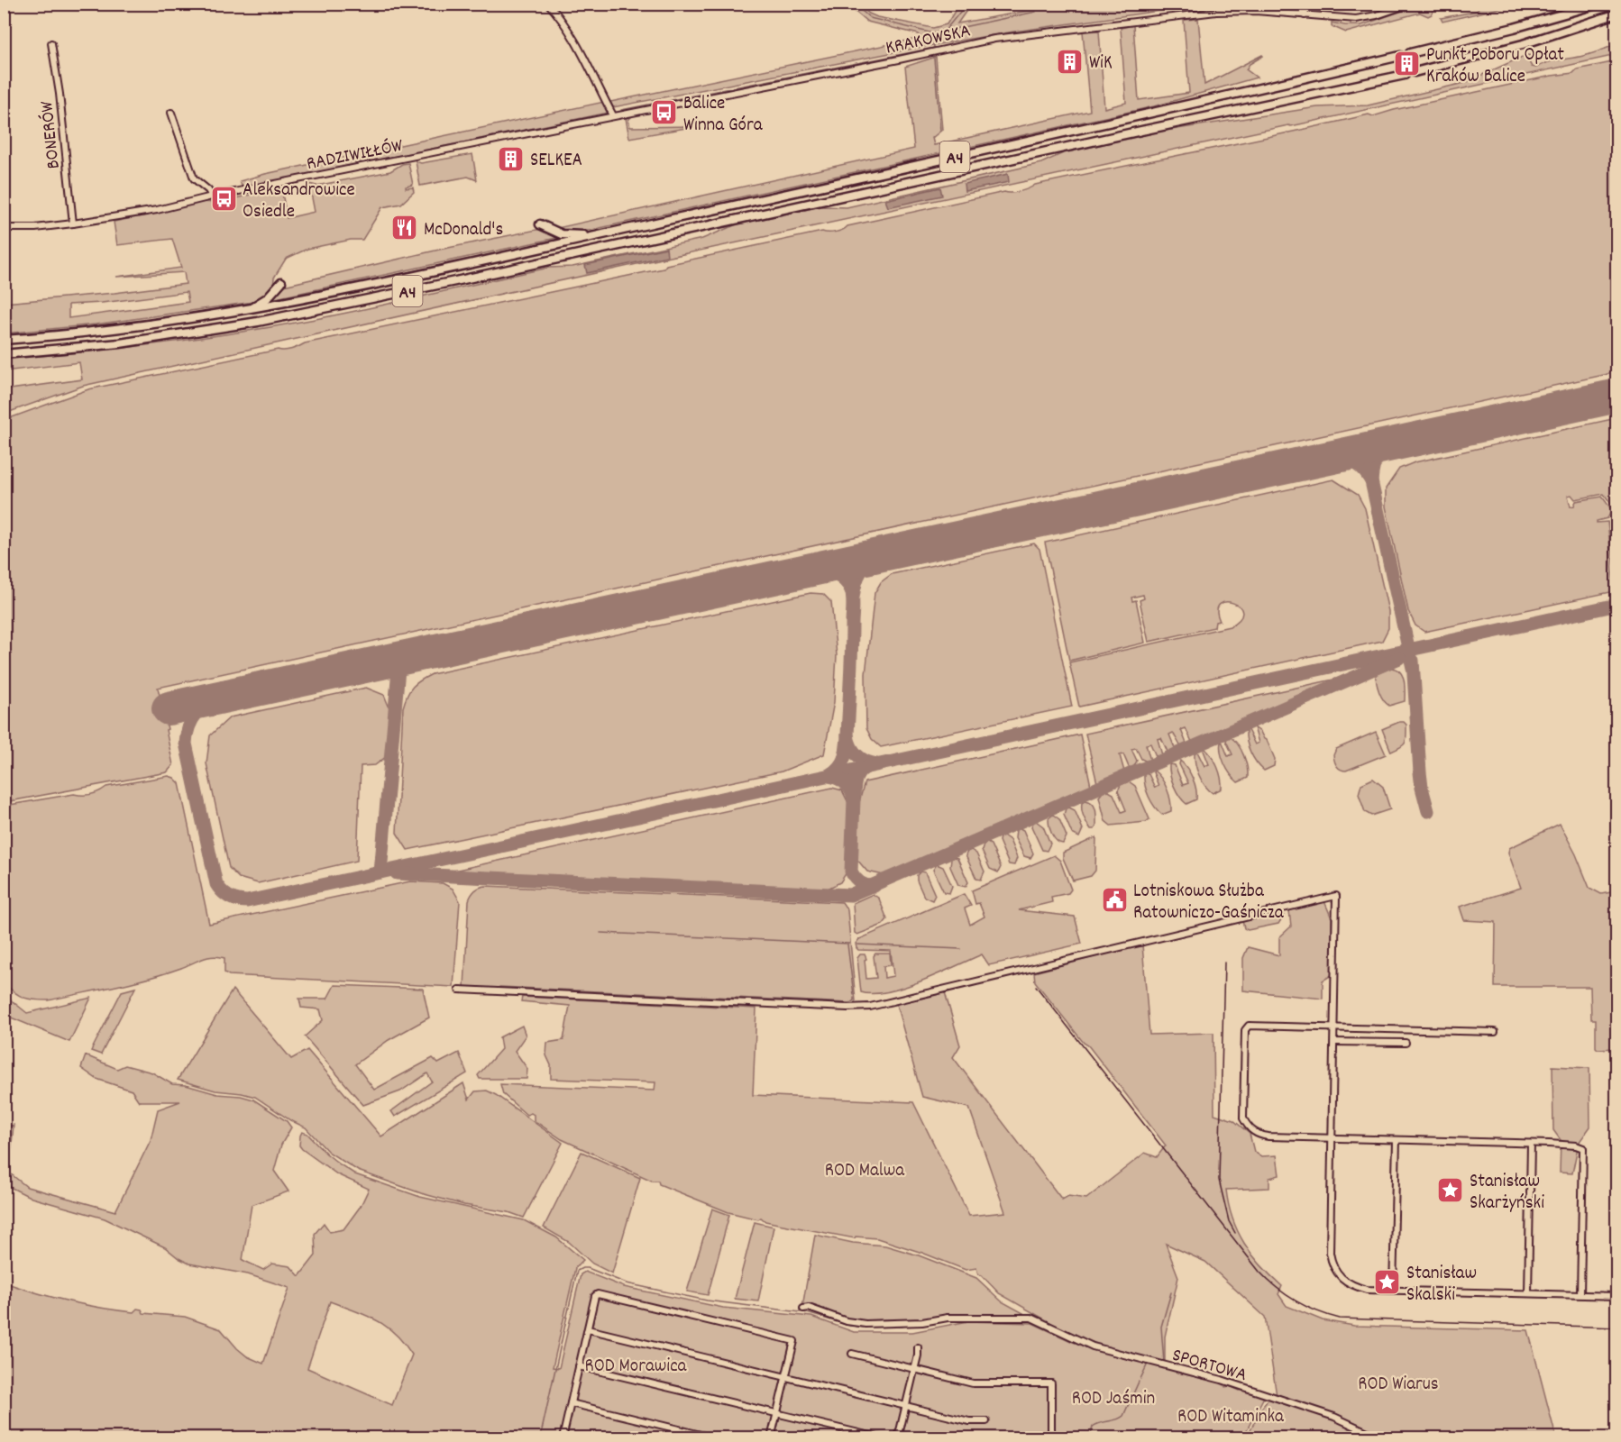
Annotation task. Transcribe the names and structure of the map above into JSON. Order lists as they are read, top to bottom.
{
  "streets": {
    "highway": ["A4"],
    "street": [
      "KRAKOWSKA",
      "BONERÓW",
      "RADZIWIŁŁÓW",
      "SPORTOWA"
    ]
  },
  "crossings": [
    ["KRAKOWSKA", "RADZIWIŁŁÓW"],
    ["BONERÓW", "RADZIWIŁŁÓW"]
  ],
  "parks": [
    "ROD Malwa",
    "ROD Morawica",
    "ROD Wiarus",
    "ROD Jaśmin",
    "ROD Witaminka"
  ],
  "places": {
    "building": ["WiK", "Punkt Poboru Opłat Kraków Balice", "SELKEA"],
    "bus stop": ["Balice Winna Góra", "Aleksandrowice Osiedle"],
    "restaurant": ["McDonald's"],
    "public building": ["Lotniskowa Służba Ratowniczo-Gaśnicza"],
    "place": ["Stanisław Skarżyński", "Stanisław Skalski"]
  }
}
